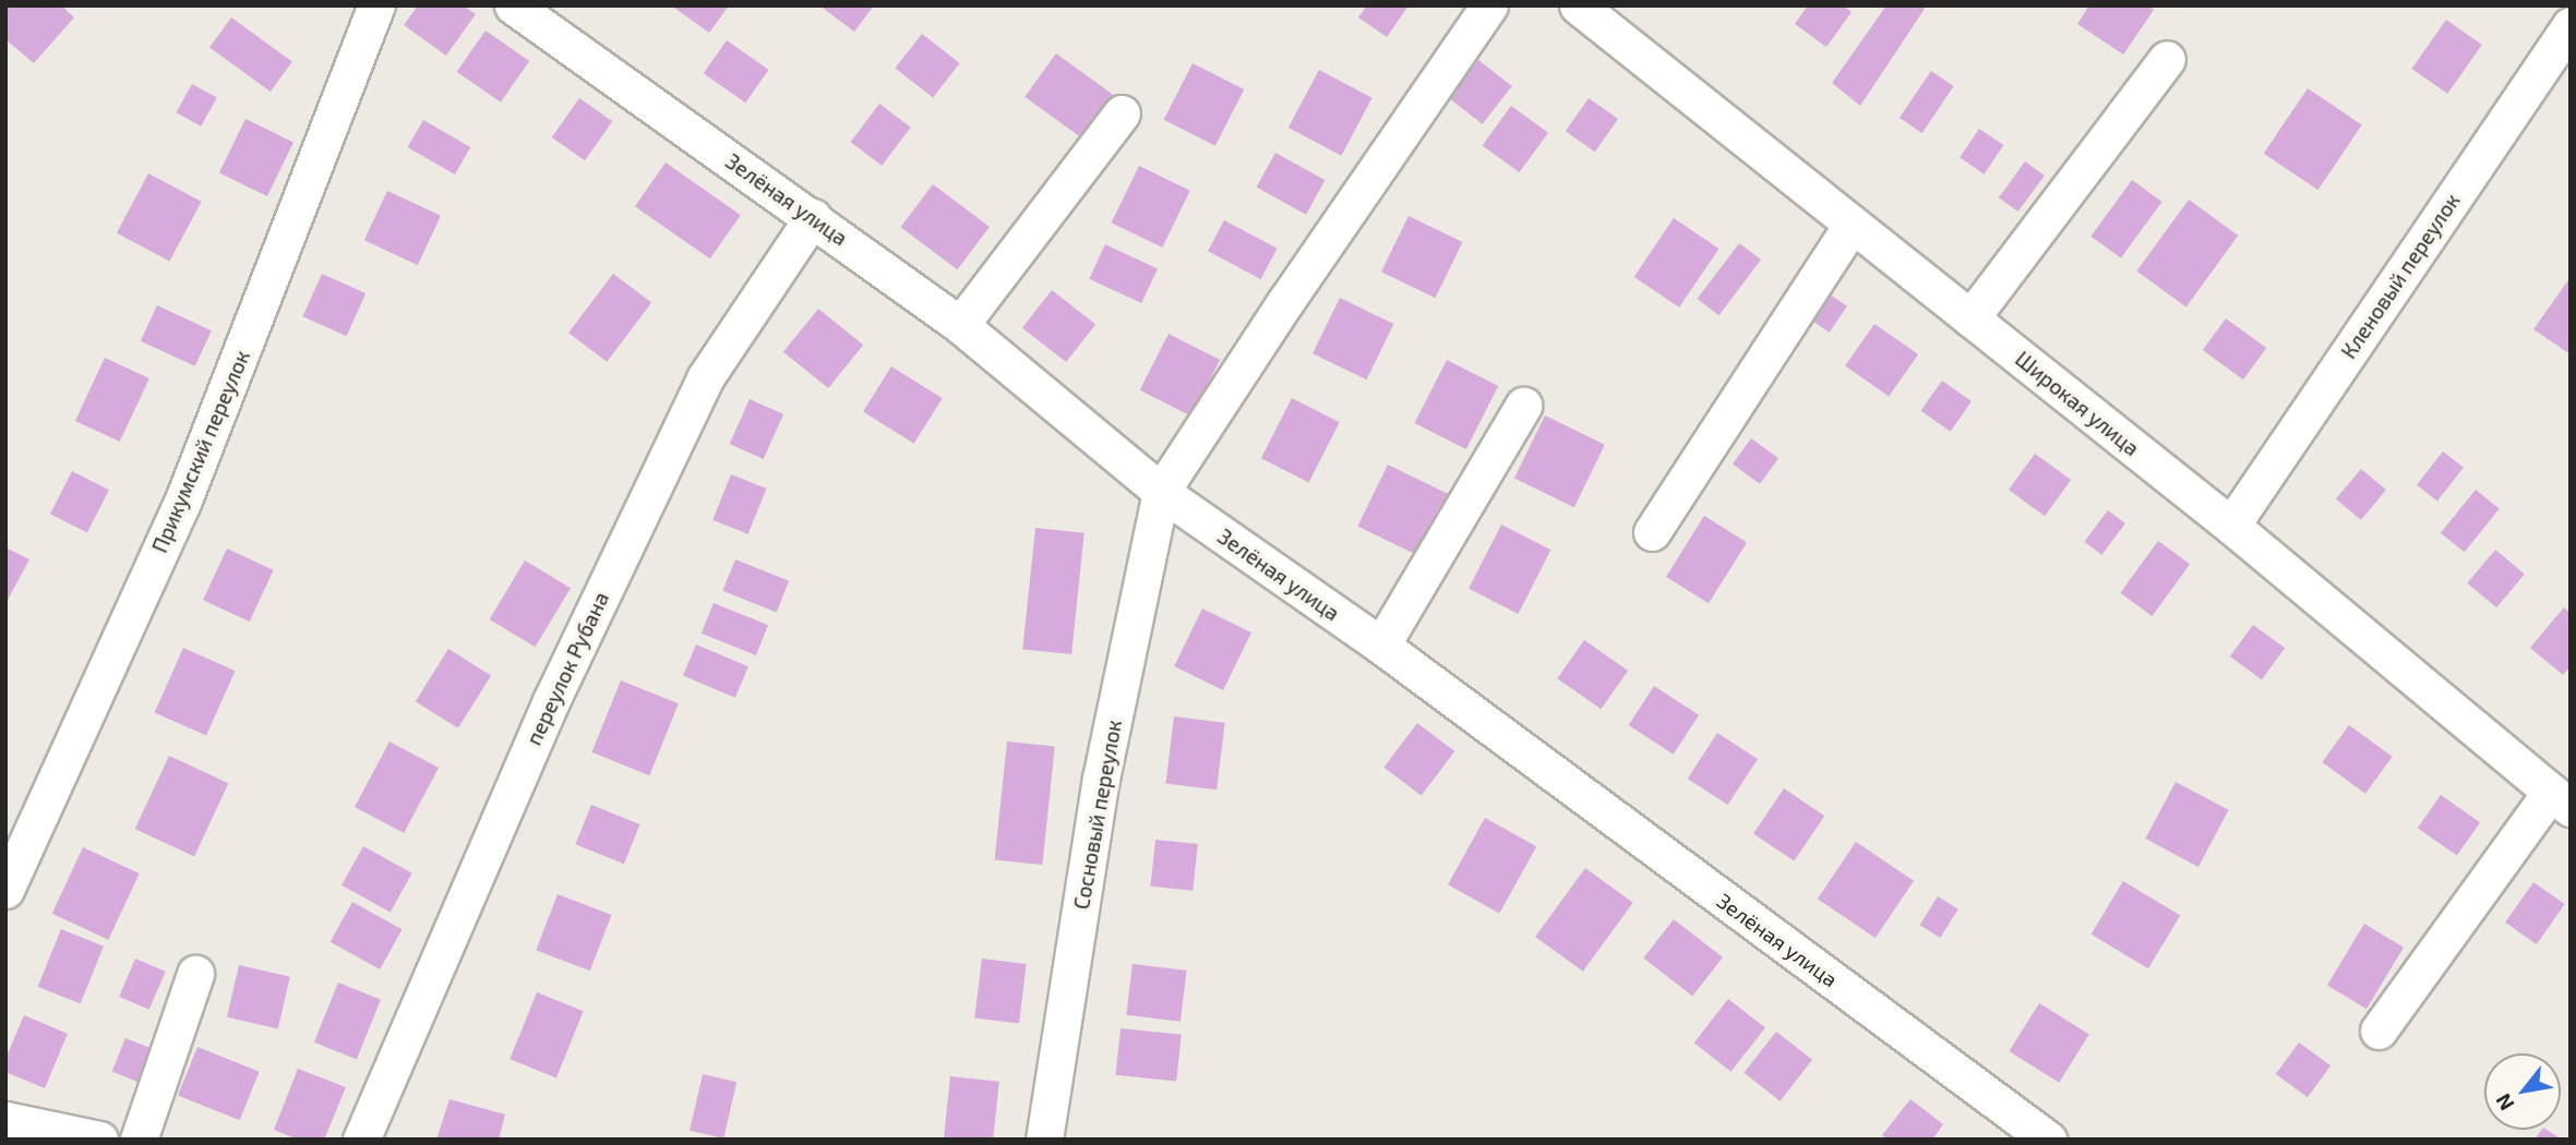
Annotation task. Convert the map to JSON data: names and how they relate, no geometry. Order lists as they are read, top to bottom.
{
  "streets": {
    "street": [
      "Зелёная улица",
      "Кленовый переулок",
      "Широкая улица",
      "Прикумский переулок",
      "переулок Рубана",
      "Сосновый переулок"
    ]
  },
  "crossings": [
    ["Зелёная улица", "переулок Рубана"],
    ["Зелёная улица", "Сосновый переулок"],
    ["Кленовый переулок", "Широкая улица"]
  ],
  "north": "bottom left"
}
